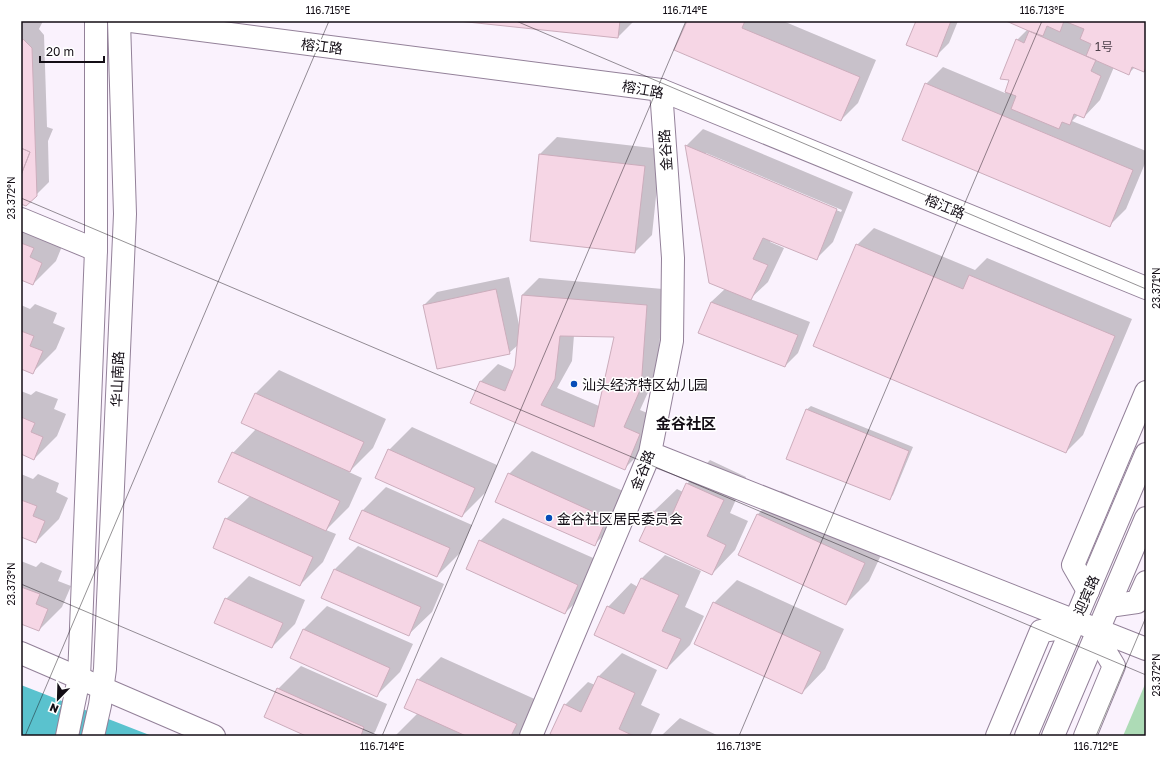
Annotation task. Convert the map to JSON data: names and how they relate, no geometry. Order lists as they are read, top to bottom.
{
  "streets": {
    "street": [
      "榕江路",
      "金谷路",
      "华山南路",
      "迎宾路"
    ]
  },
  "crossings": [
    ["榕江路", "金谷路"]
  ],
  "districts": ["金谷社区"],
  "places": ["汕头经济特区幼儿园", "金谷社区居民委员会"],
  "house_numbers": ["1号"],
  "scale_bar": "20 m",
  "north": "bottom left",
  "coordinates": [
    "116.715°E",
    "116.714°E",
    "116.713°E",
    "23.372°N",
    "23.371°N",
    "23.373°N",
    "116.712°E"
  ]
}
